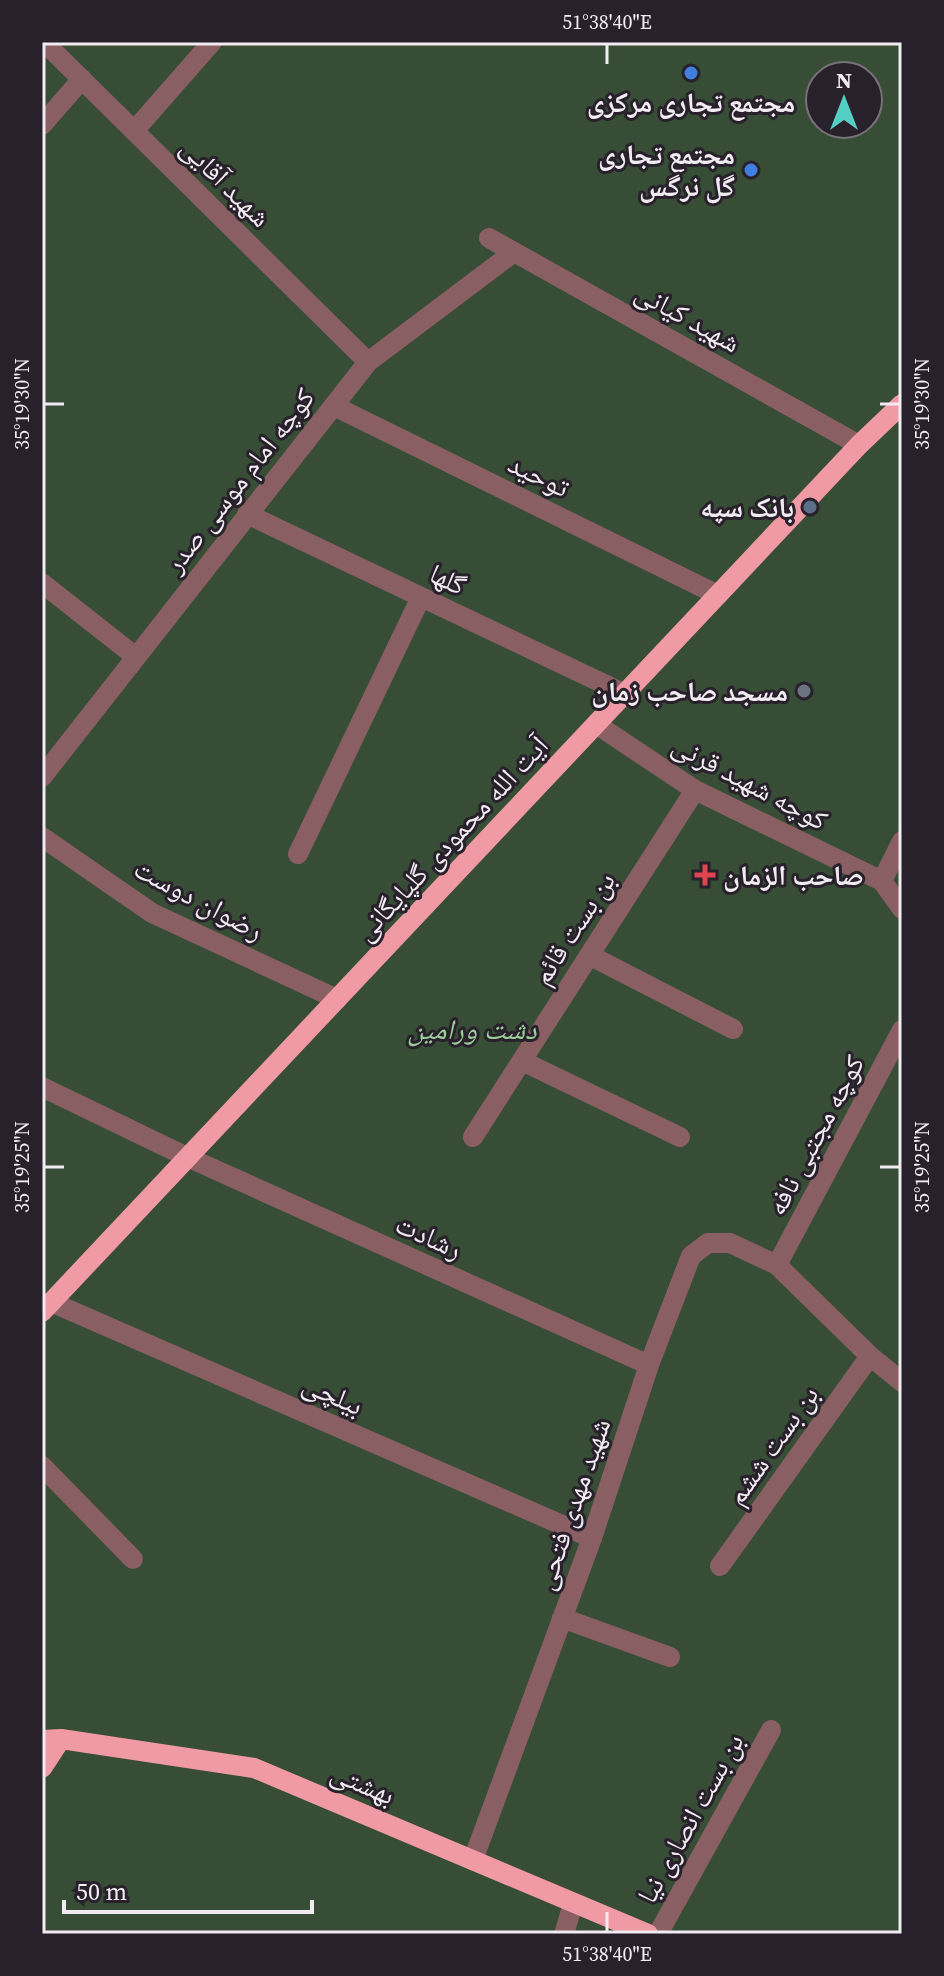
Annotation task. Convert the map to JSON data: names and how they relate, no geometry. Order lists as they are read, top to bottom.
{
  "streets": {
    "main road": ["آیت الله محمودی گلپایگانی", "بهشتی"],
    "street": [
      "شهید آقایی",
      "شهید کیانی",
      "توحید",
      "کوچه امام موسی صدر",
      "گلها",
      "کوچه شهید قرنی",
      "رضوان دوست",
      "بن بست قائم",
      "کوچه مجتبی نافه",
      "رشادت",
      "بیلچی",
      "بن بست ششم",
      "شهید مهدی فتحی",
      "بن بست انصاری نیا"
    ]
  },
  "crossings": [
    ["شهید آقایی", "کوچه امام موسی صدر"],
    ["شهید کیانی", "کوچه امام موسی صدر"],
    ["شهید کیانی", "آیت الله محمودی گلپایگانی"],
    ["توحید", "کوچه امام موسی صدر"],
    ["توحید", "آیت الله محمودی گلپایگانی"],
    ["کوچه امام موسی صدر", "گلها"],
    ["گلها", "آیت الله محمودی گلپایگانی"],
    ["کوچه شهید قرنی", "آیت الله محمودی گلپایگانی"],
    ["کوچه شهید قرنی", "بن بست قائم"],
    ["آیت الله محمودی گلپایگانی", "رضوان دوست"],
    ["آیت الله محمودی گلپایگانی", "رشادت"],
    ["آیت الله محمودی گلپایگانی", "بیلچی"],
    ["کوچه مجتبی نافه", "شهید مهدی فتحی"],
    ["رشادت", "شهید مهدی فتحی"],
    ["بیلچی", "شهید مهدی فتحی"],
    ["بن بست ششم", "شهید مهدی فتحی"],
    ["شهید مهدی فتحی", "بهشتی"]
  ],
  "parks": ["دشت ورامین"],
  "places": {
    "other": [
      "مجتمع تجاری مرکزی",
      "مجتمع تجاری گل نرگس",
      "بانک سپه",
      "مسجد صاحب زمان"
    ],
    "health": ["صاحب الزمان"]
  },
  "scale_bar": "50 m",
  "north": "top",
  "coordinates": ["51°38'40\"E", "35°19'30\"N", "35°19'25\"N"]
}
